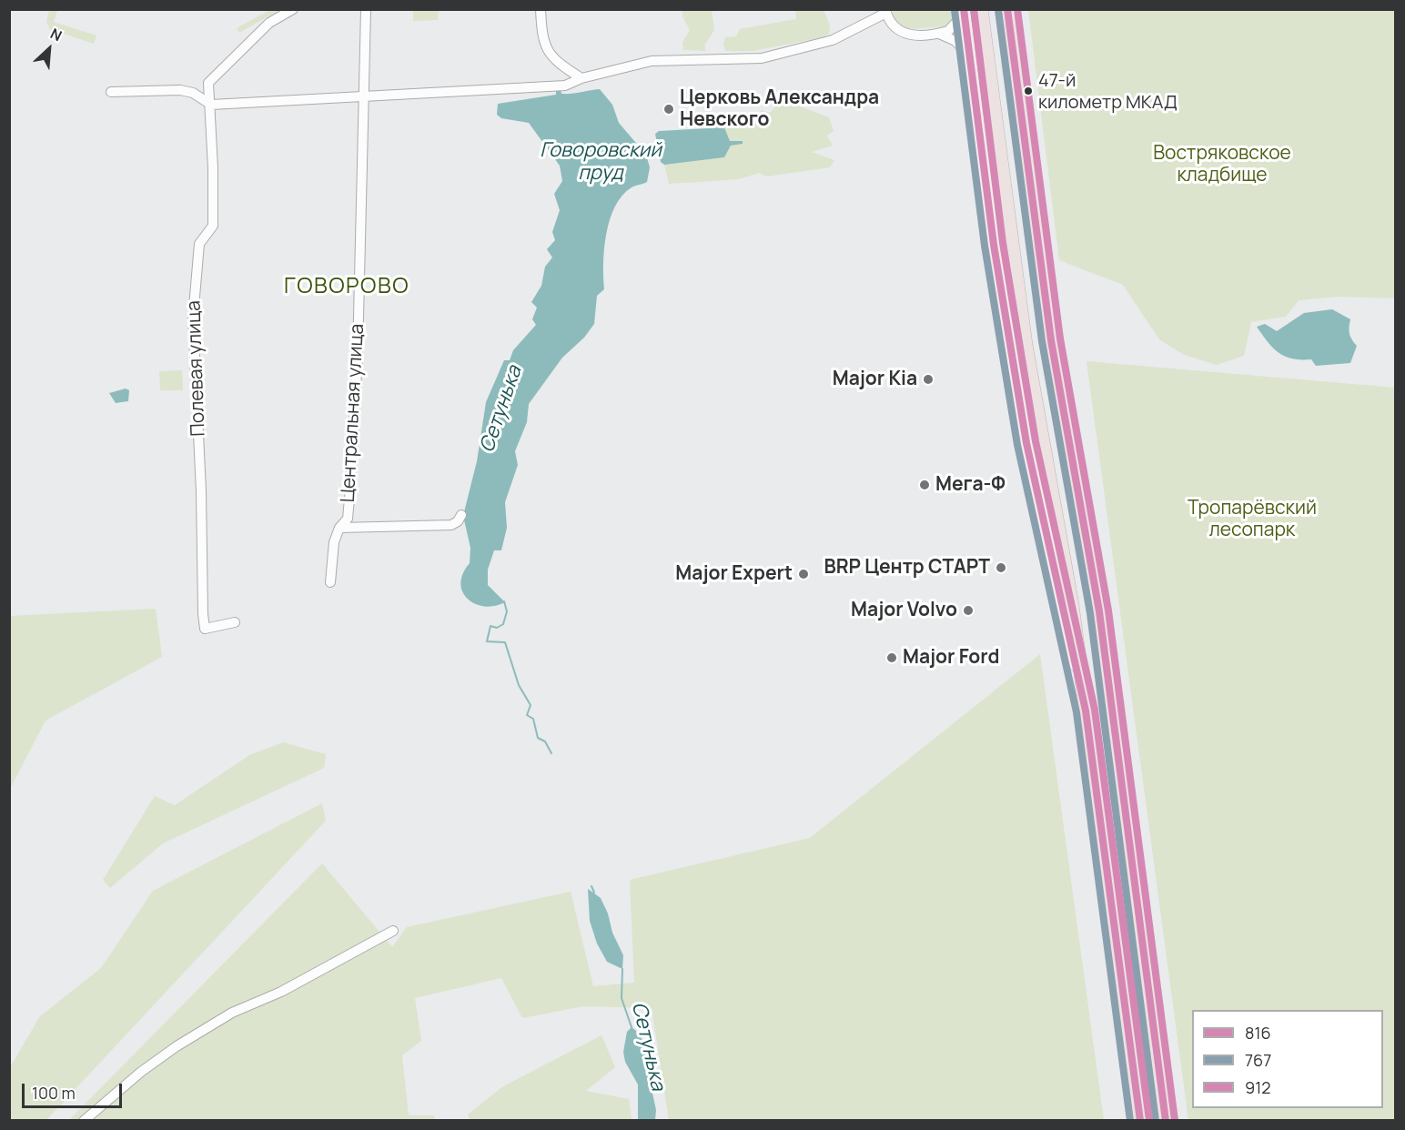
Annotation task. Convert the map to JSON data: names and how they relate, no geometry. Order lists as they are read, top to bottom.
{
  "streets": {
    "street": ["Полевая улица", "Центральная улица"]
  },
  "districts": ["ГОВОРОВО"],
  "water": ["Говоровский пруд", "Сетунька"],
  "parks": ["Востряковское кладбище", "Тропарёвский лесопарк"],
  "places": [
    "47-й километр МКАД",
    "Церковь Александра Невского",
    "Major Kia",
    "Мега-Ф",
    "BRP Центр СТАРТ",
    "Major Expert",
    "Major Volvo",
    "Major Ford"
  ],
  "lines": ["transit line 816", "transit line 912", "transit line 767"],
  "legend": ["816", "767", "912"],
  "scale_bar": "100 m",
  "north": "top right"
}
